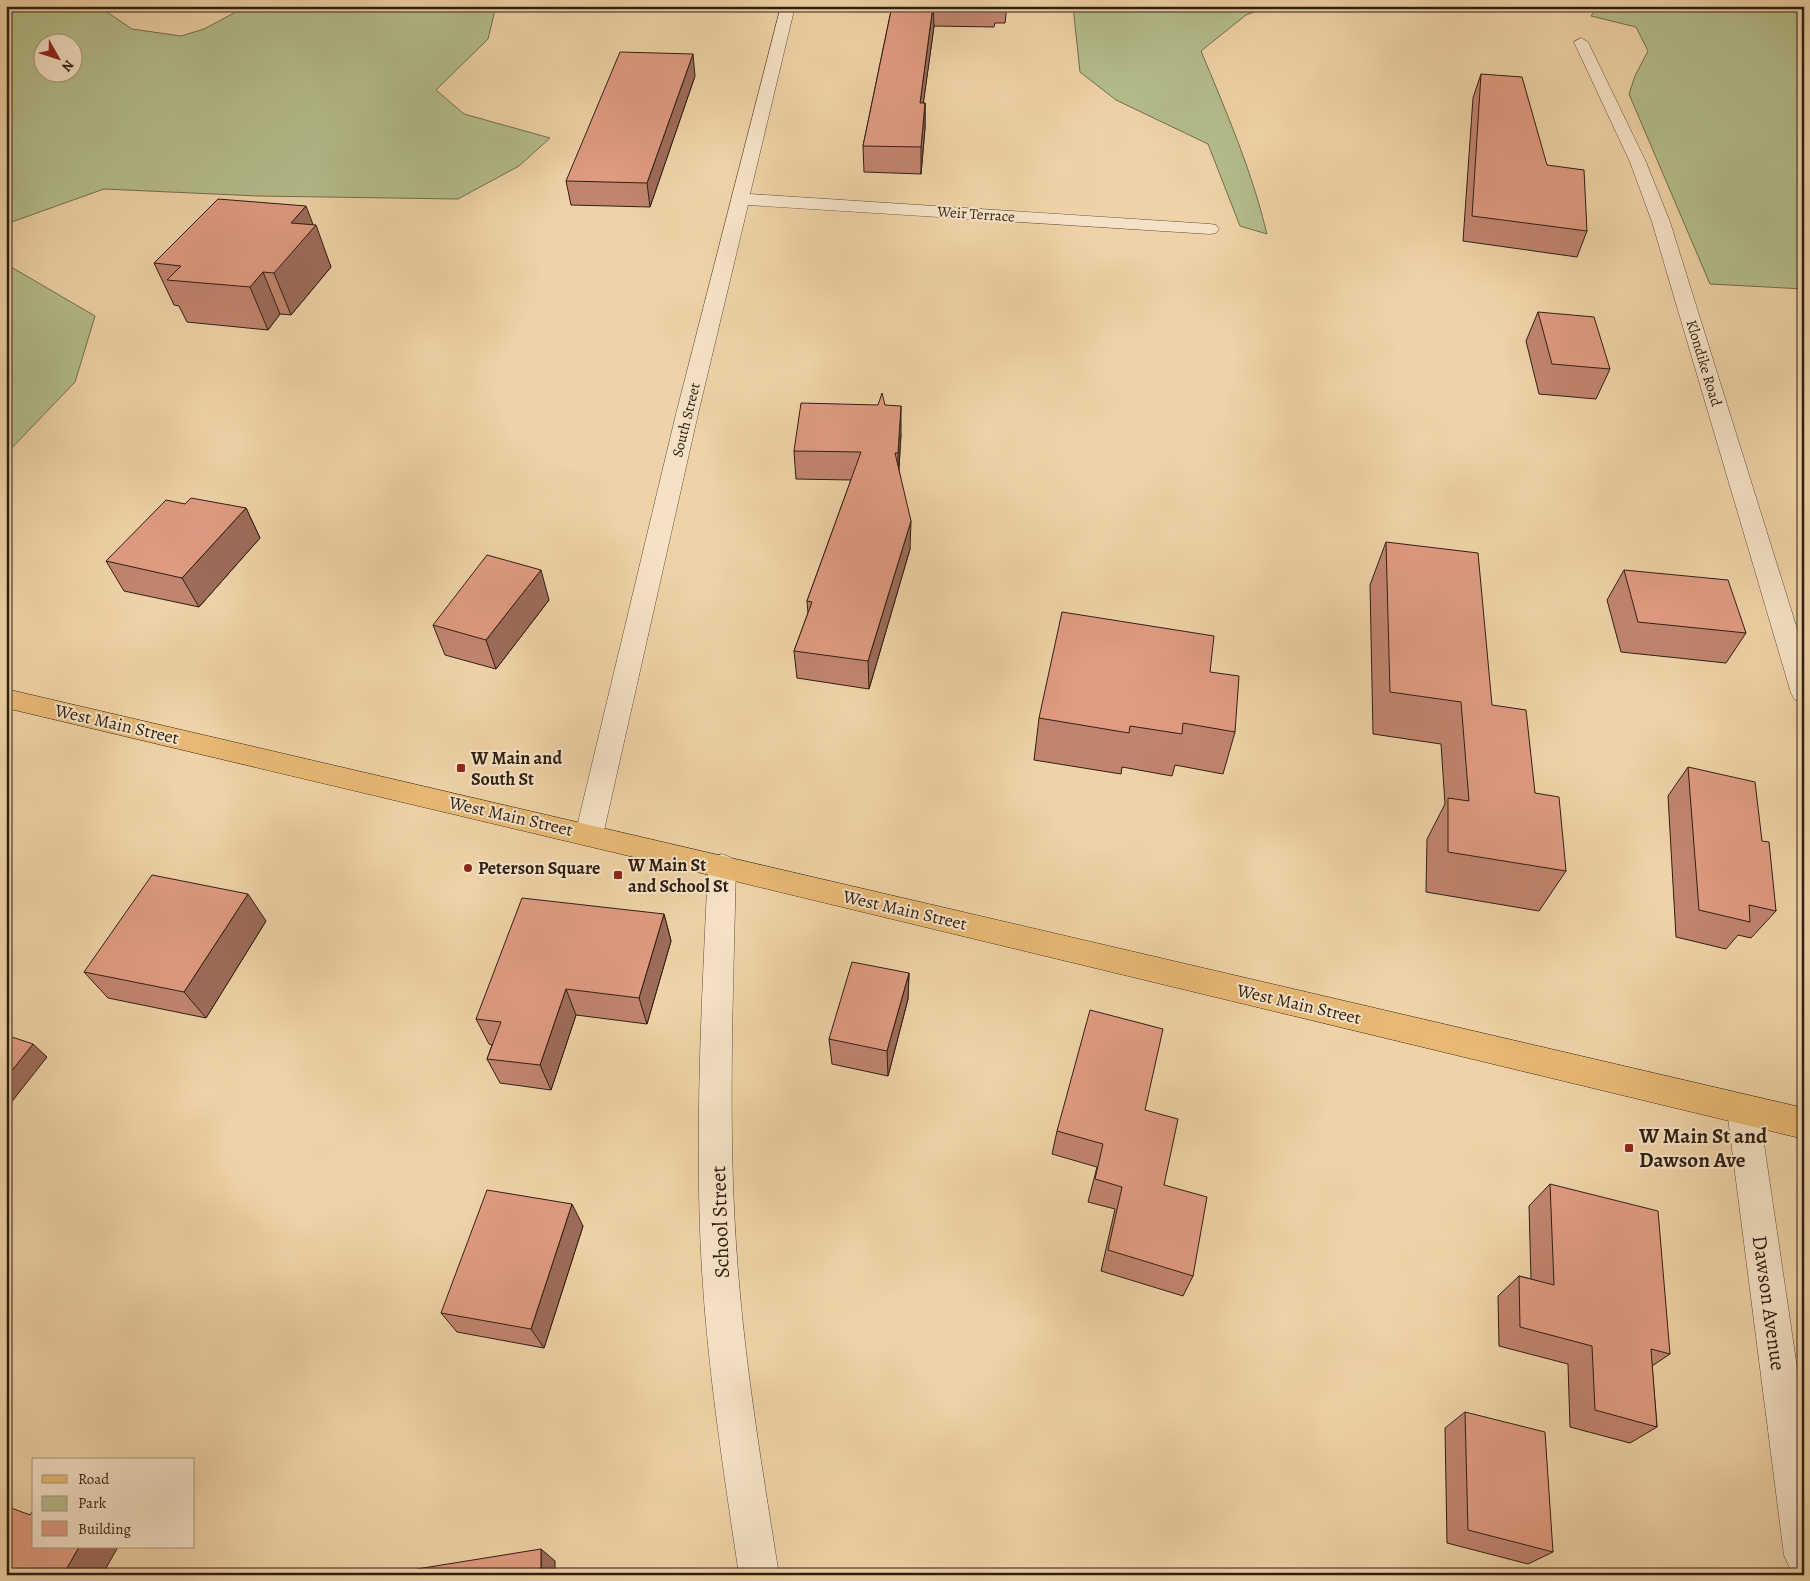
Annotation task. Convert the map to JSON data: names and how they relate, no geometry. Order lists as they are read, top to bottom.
{
  "streets": {
    "main road": ["West Main Street"],
    "street": [
      "Weir Terrace",
      "Klondike Road",
      "South Street",
      "School Street",
      "Dawson Avenue"
    ]
  },
  "crossings": [
    ["Weir Terrace", "South Street"],
    ["South Street", "West Main Street"],
    ["West Main Street", "School Street"],
    ["West Main Street", "Dawson Avenue"]
  ],
  "places": {
    "transit": ["W Main and South St", "W Main St and School St", "W Main St and Dawson Ave"],
    "other": ["Peterson Square"]
  },
  "legend": ["Road", "Park", "Building"],
  "north": "bottom right"
}
